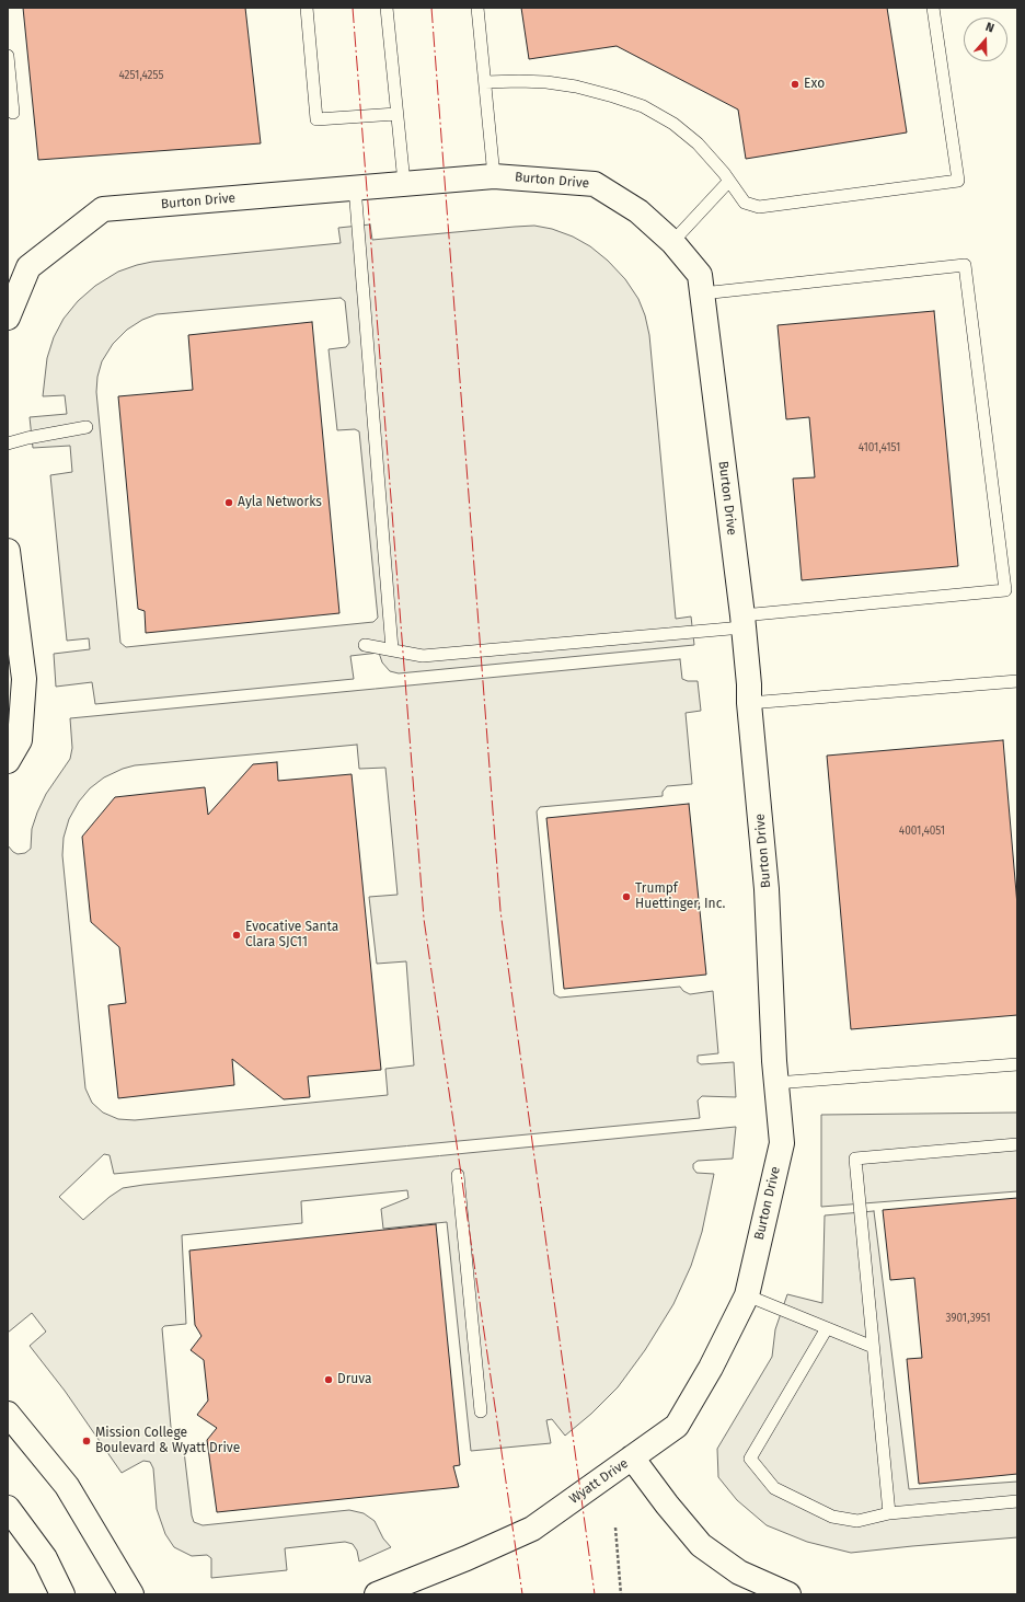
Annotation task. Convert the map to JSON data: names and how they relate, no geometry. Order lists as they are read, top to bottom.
{
  "streets": {
    "street": ["Burton Drive", "Wyatt Drive"]
  },
  "crossings": [
    ["Burton Drive", "Wyatt Drive"]
  ],
  "places": [
    "Exo",
    "Ayla Networks",
    "Trumpf Huettinger, Inc.",
    "Evocative Santa Clara SJC11",
    "Druva",
    "Mission College Boulevard & Wyatt Drive"
  ],
  "house_numbers": [
    "4251,4255",
    "4101,4151",
    "4001,4051",
    "3901,3951"
  ],
  "north": "top"
}
